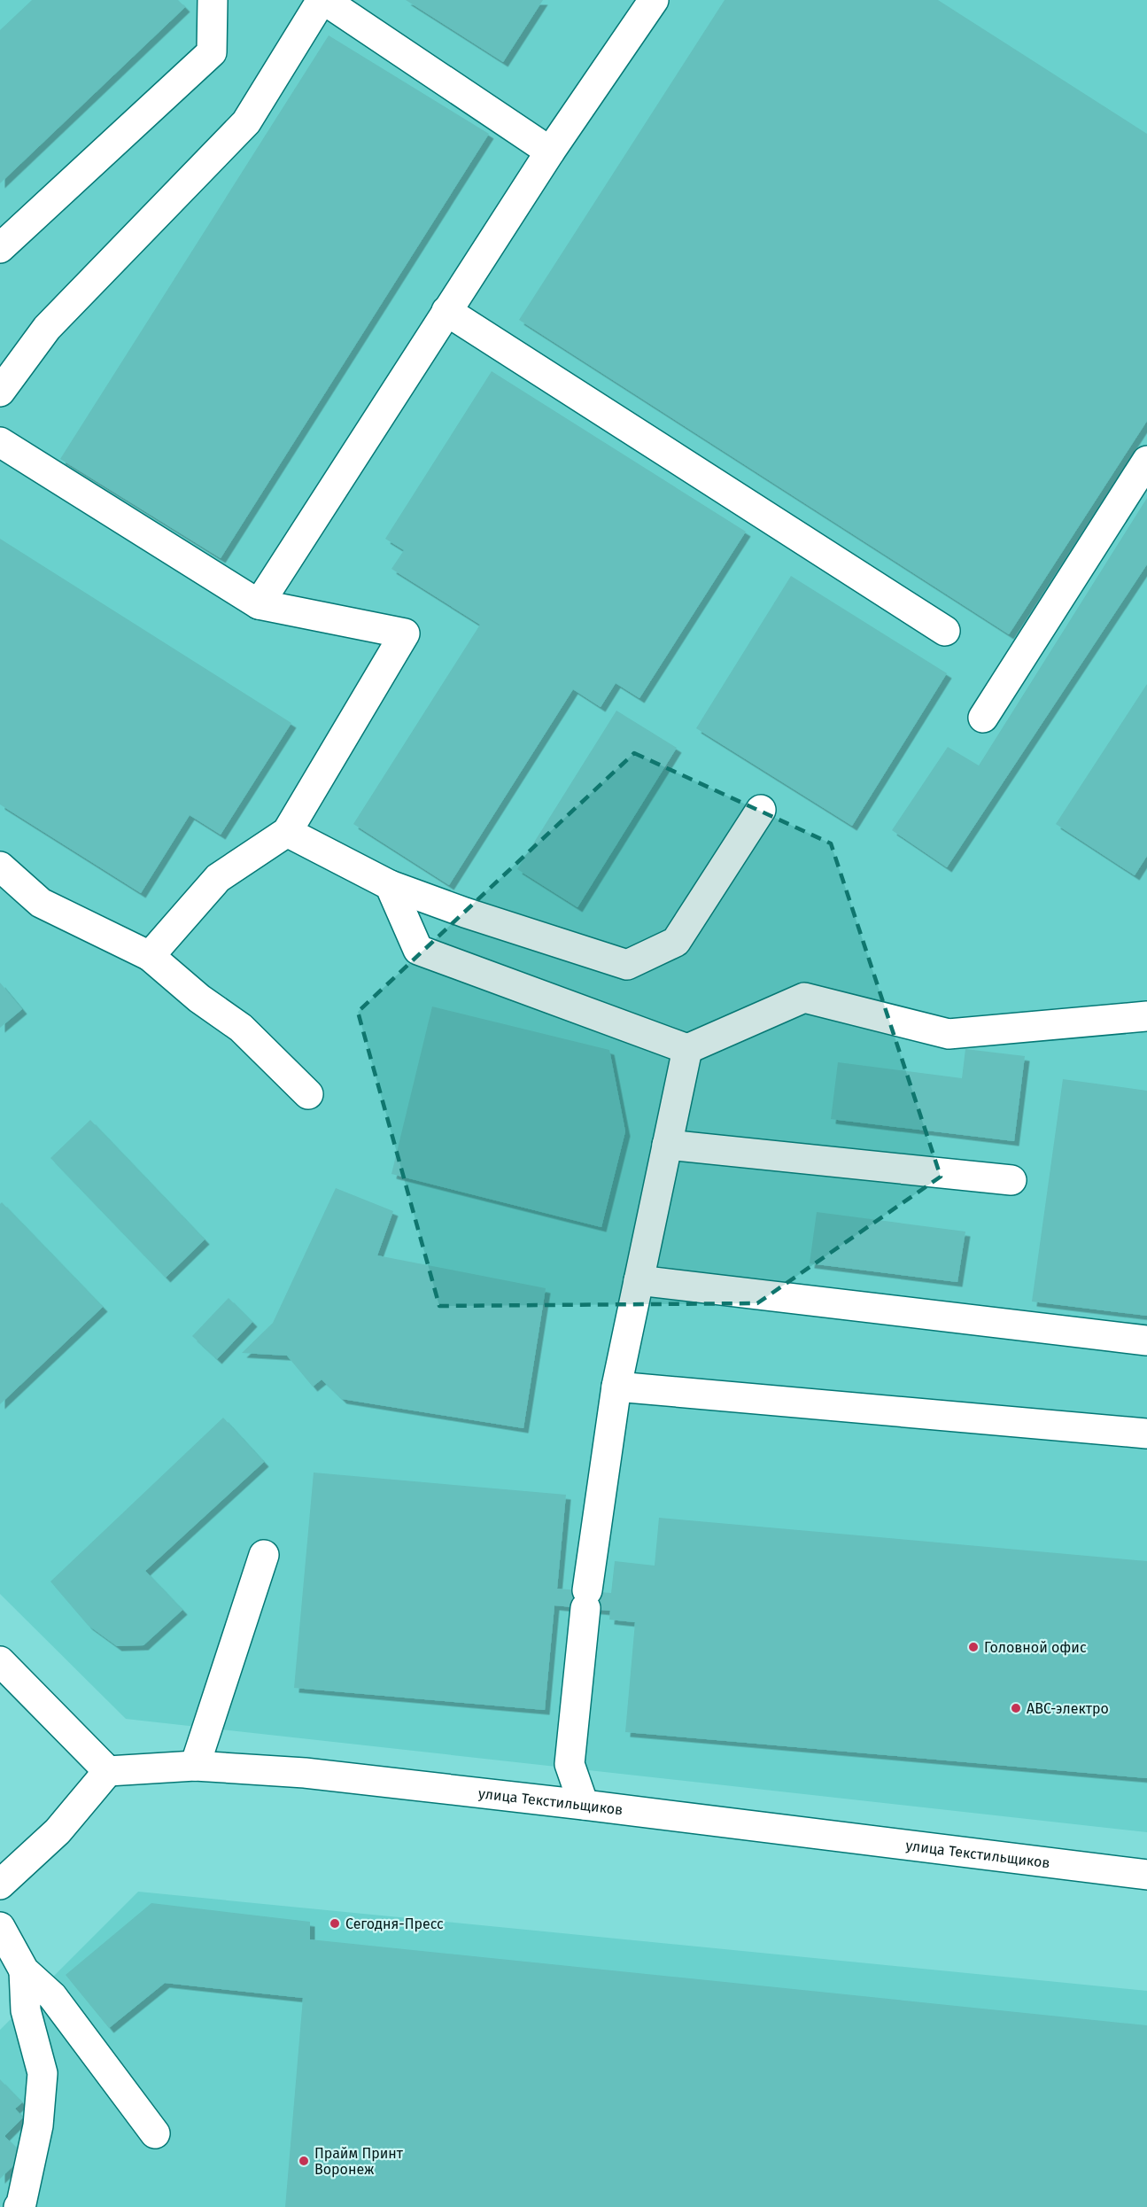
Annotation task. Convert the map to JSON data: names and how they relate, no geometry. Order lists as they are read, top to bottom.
{
  "streets": {
    "street": ["улица Текстильщиков"]
  },
  "places": [
    "Головной офис",
    "АВС-электро",
    "Сегодня-Пресс",
    "Прайм Принт Воронеж"
  ]
}
